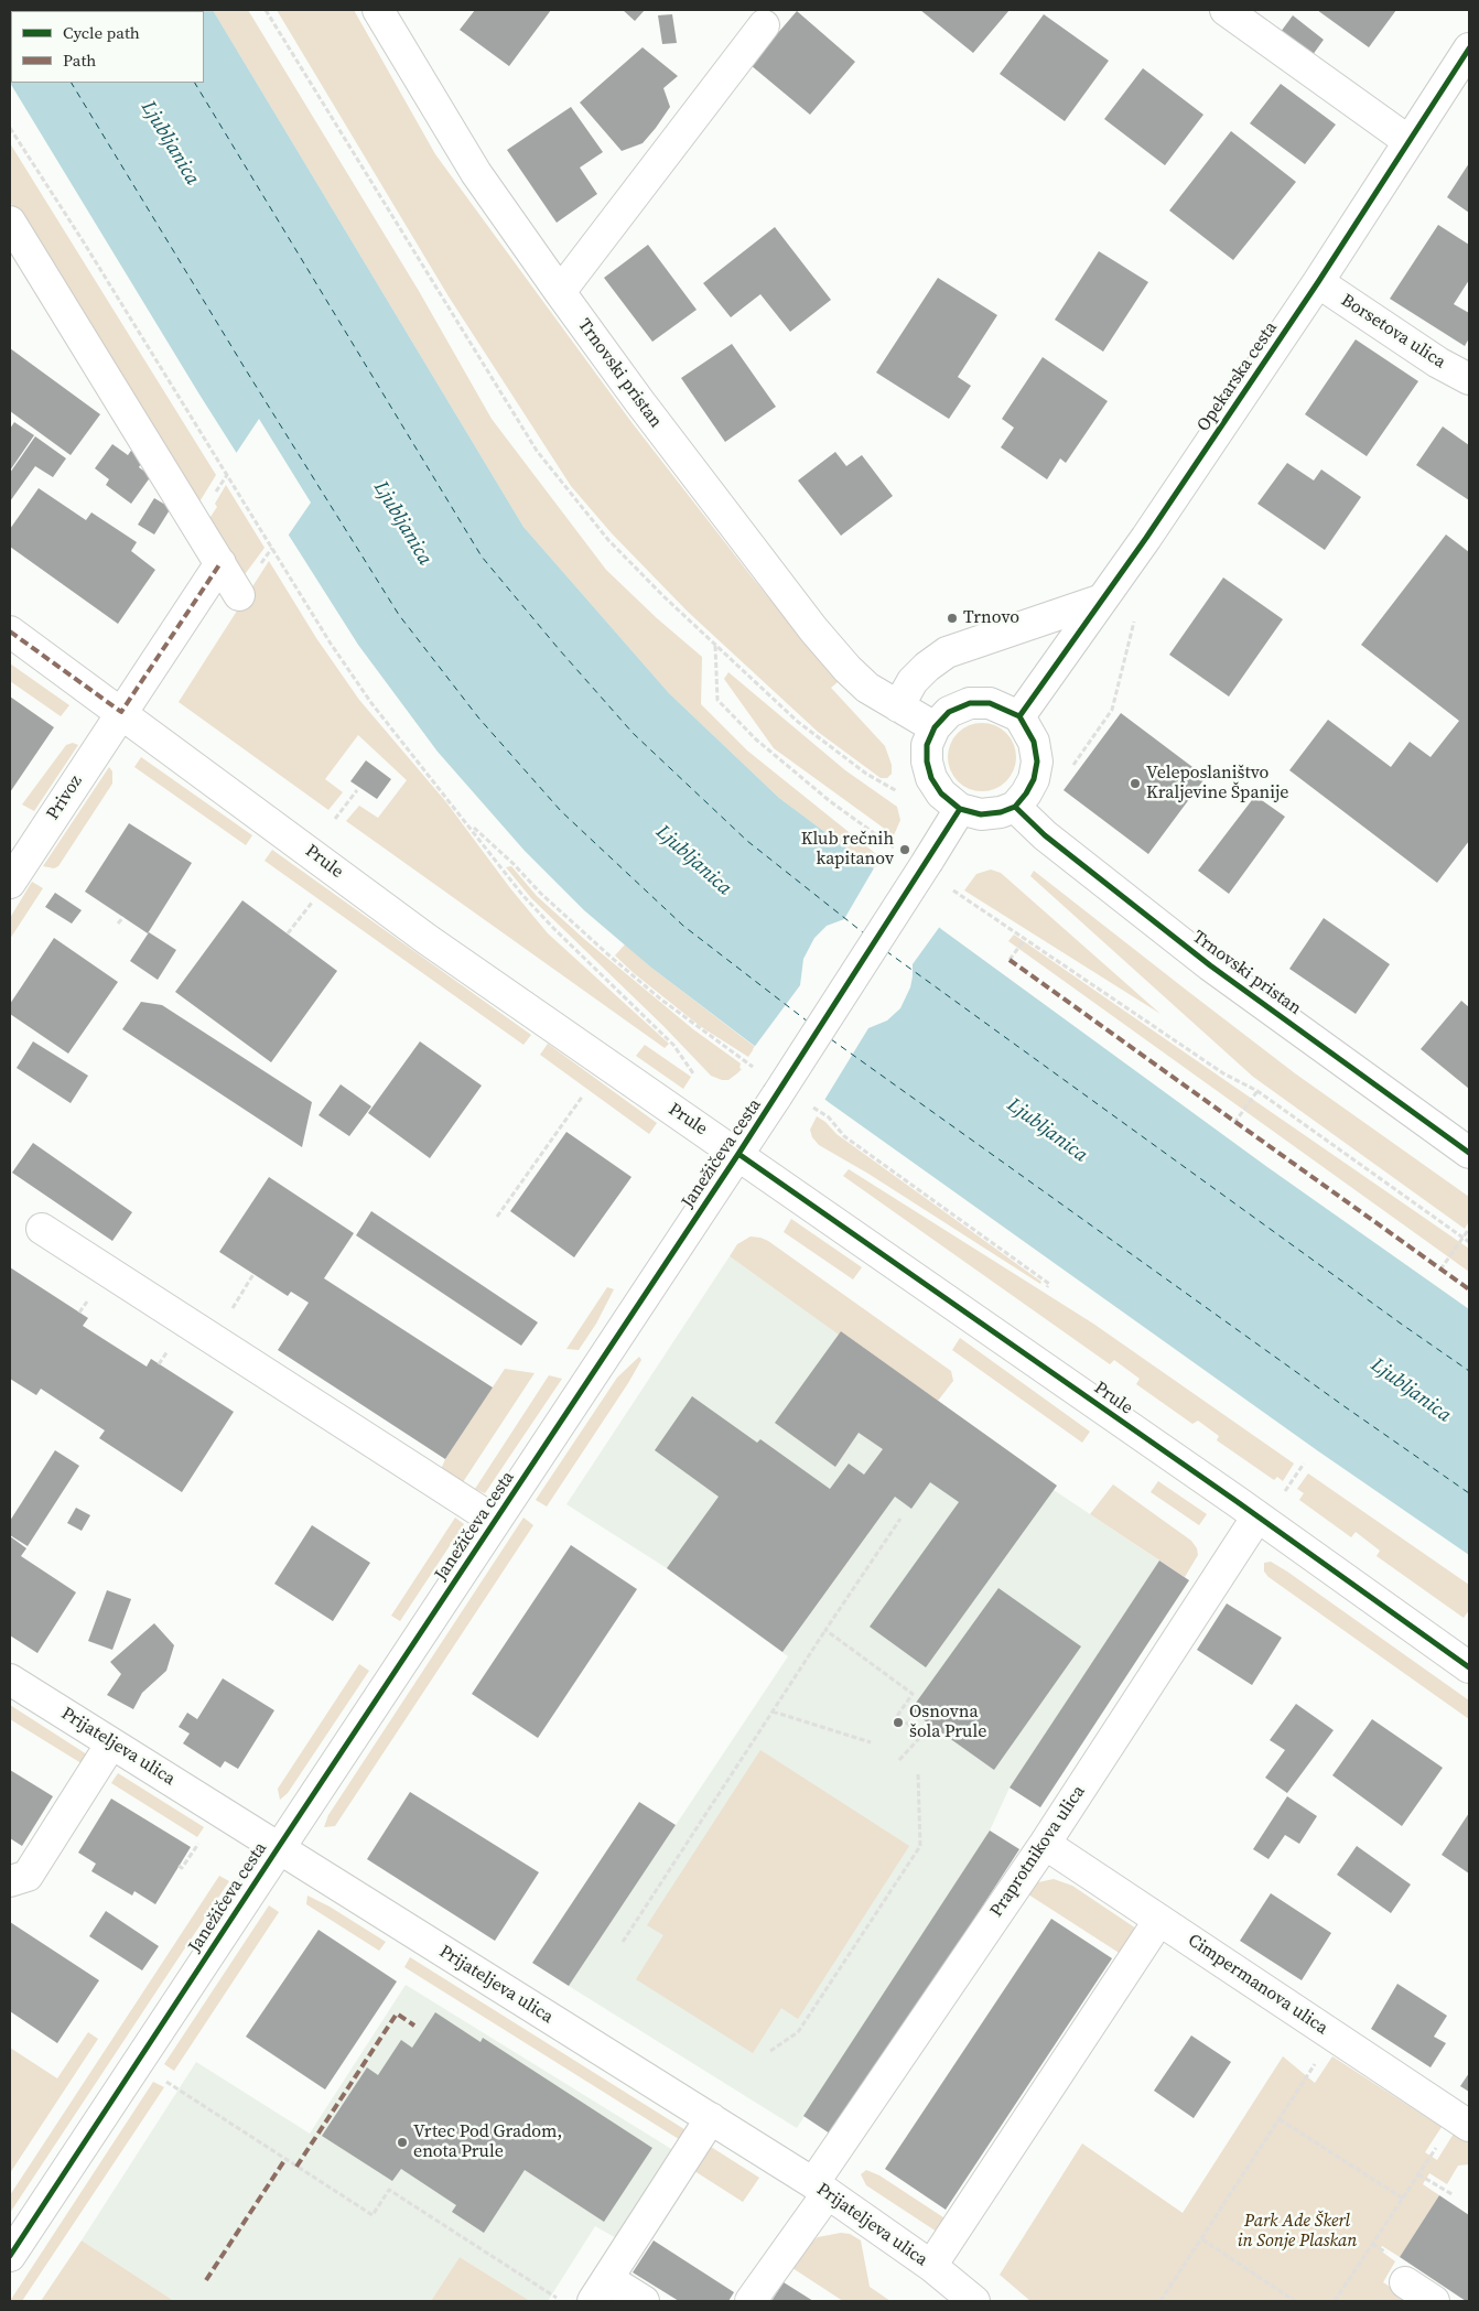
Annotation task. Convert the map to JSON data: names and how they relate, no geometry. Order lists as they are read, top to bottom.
{
  "streets": {
    "street": [
      "Borsetova ulica",
      "Trnovski pristan",
      "Opekarska cesta",
      "Privoz",
      "Prule",
      "Janežičeva cesta",
      "Prijateljeva ulica",
      "Praprotnikova ulica",
      "Cimpermanova ulica"
    ]
  },
  "crossings": [
    ["Borsetova ulica", "Opekarska cesta"],
    ["Trnovski pristan", "Opekarska cesta"],
    ["Trnovski pristan", "Janežičeva cesta"],
    ["Opekarska cesta", "Janežičeva cesta"],
    ["Privoz", "Prule"],
    ["Prule", "Janežičeva cesta"],
    ["Prule", "Praprotnikova ulica"],
    ["Janežičeva cesta", "Prijateljeva ulica"],
    ["Prijateljeva ulica", "Praprotnikova ulica"],
    ["Praprotnikova ulica", "Cimpermanova ulica"]
  ],
  "water": ["Ljubljanica"],
  "parks": ["Park Ade Škerl in Sonje Plaskan"],
  "places": [
    "Trnovo",
    "Veleposlaništvo Kraljevine Španije",
    "Klub rečnih kapitanov",
    "Osnovna šola Prule",
    "Vrtec Pod Gradom, enota Prule"
  ],
  "legend": ["Cycle path", "Path"]
}
